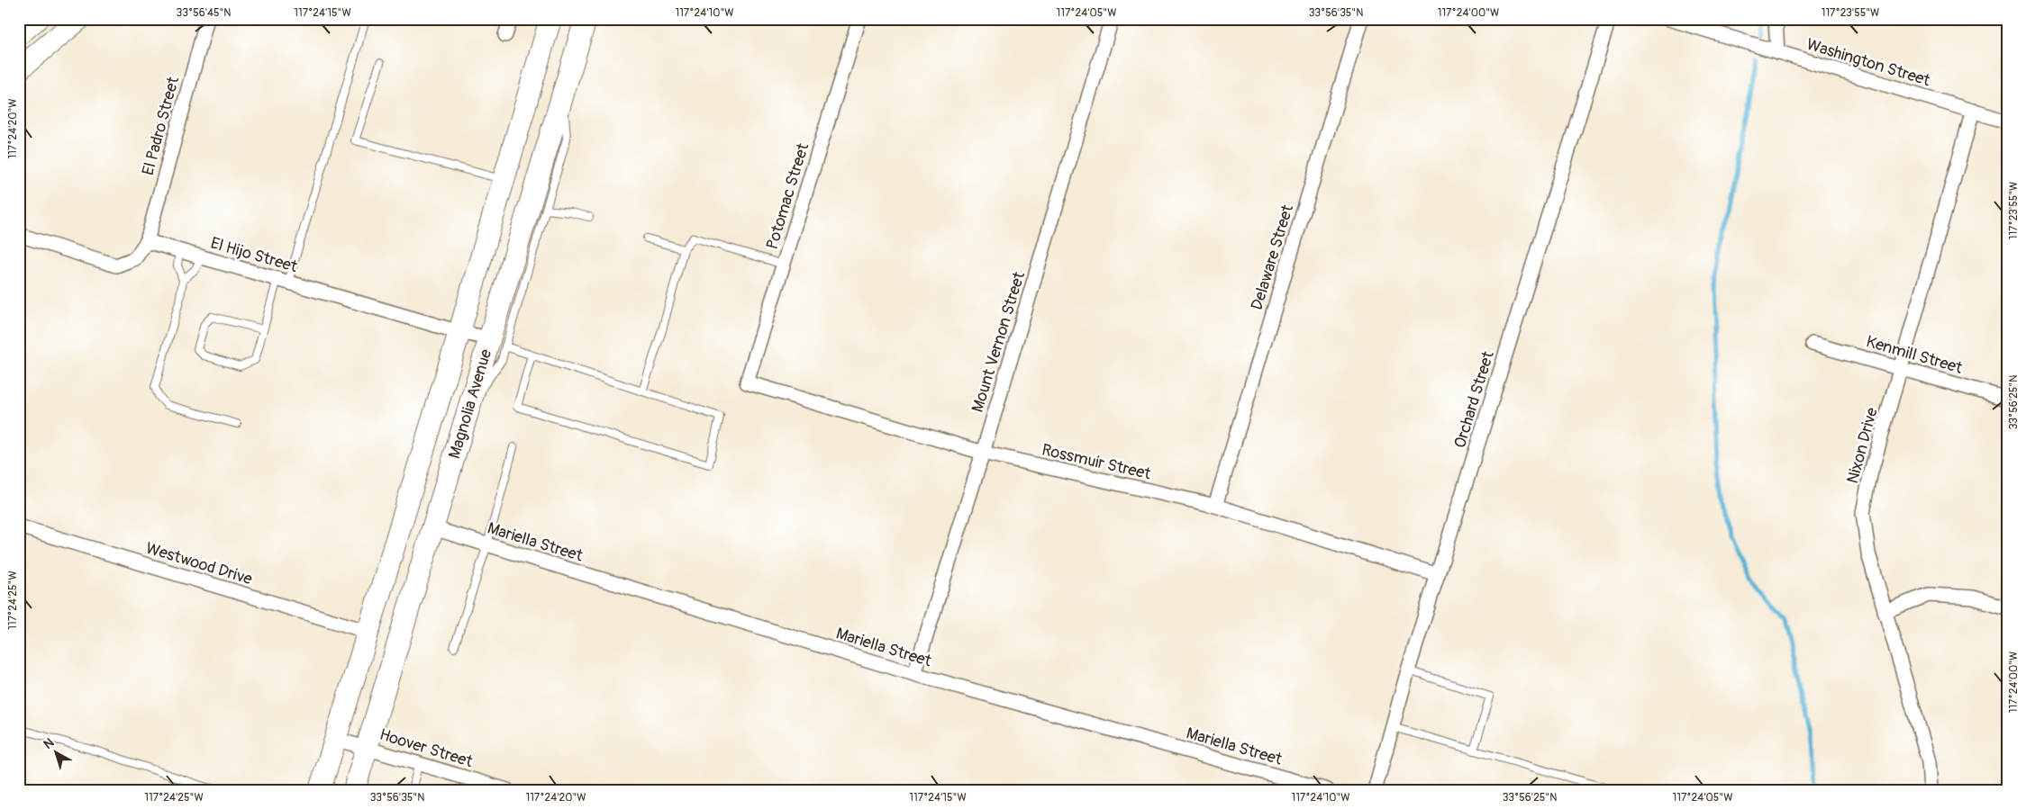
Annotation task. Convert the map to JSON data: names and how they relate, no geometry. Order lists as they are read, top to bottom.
{
  "streets": {
    "main road": ["Magnolia Avenue"],
    "street": [
      "Washington Street",
      "El Padro Street",
      "Potomac Street",
      "El Hijo Street",
      "Delaware Street",
      "Mount Vernon Street",
      "Kenmill Street",
      "Orchard Street",
      "Nixon Drive",
      "Rossmuir Street",
      "Mariella Street",
      "Westwood Drive",
      "Hoover Street"
    ]
  },
  "crossings": [
    ["Washington Street", "Nixon Drive"],
    ["El Padro Street", "El Hijo Street"],
    ["Potomac Street", "Rossmuir Street"],
    ["El Hijo Street", "Magnolia Avenue"],
    ["Delaware Street", "Rossmuir Street"],
    ["Mount Vernon Street", "Rossmuir Street"],
    ["Mount Vernon Street", "Mariella Street"],
    ["Kenmill Street", "Nixon Drive"],
    ["Orchard Street", "Rossmuir Street"],
    ["Magnolia Avenue", "Mariella Street"],
    ["Magnolia Avenue", "Westwood Drive"],
    ["Magnolia Avenue", "Hoover Street"]
  ],
  "north": "top left",
  "coordinates": [
    "33°56'45\"N",
    "117°24'15\"W",
    "117°24'10\"W",
    "117°24'05\"W",
    "33°56'35\"N",
    "117°24'00\"W",
    "117°23'55\"W",
    "117°24'20\"W",
    "33°56'25\"N",
    "117°24'25\"W"
  ]
}
